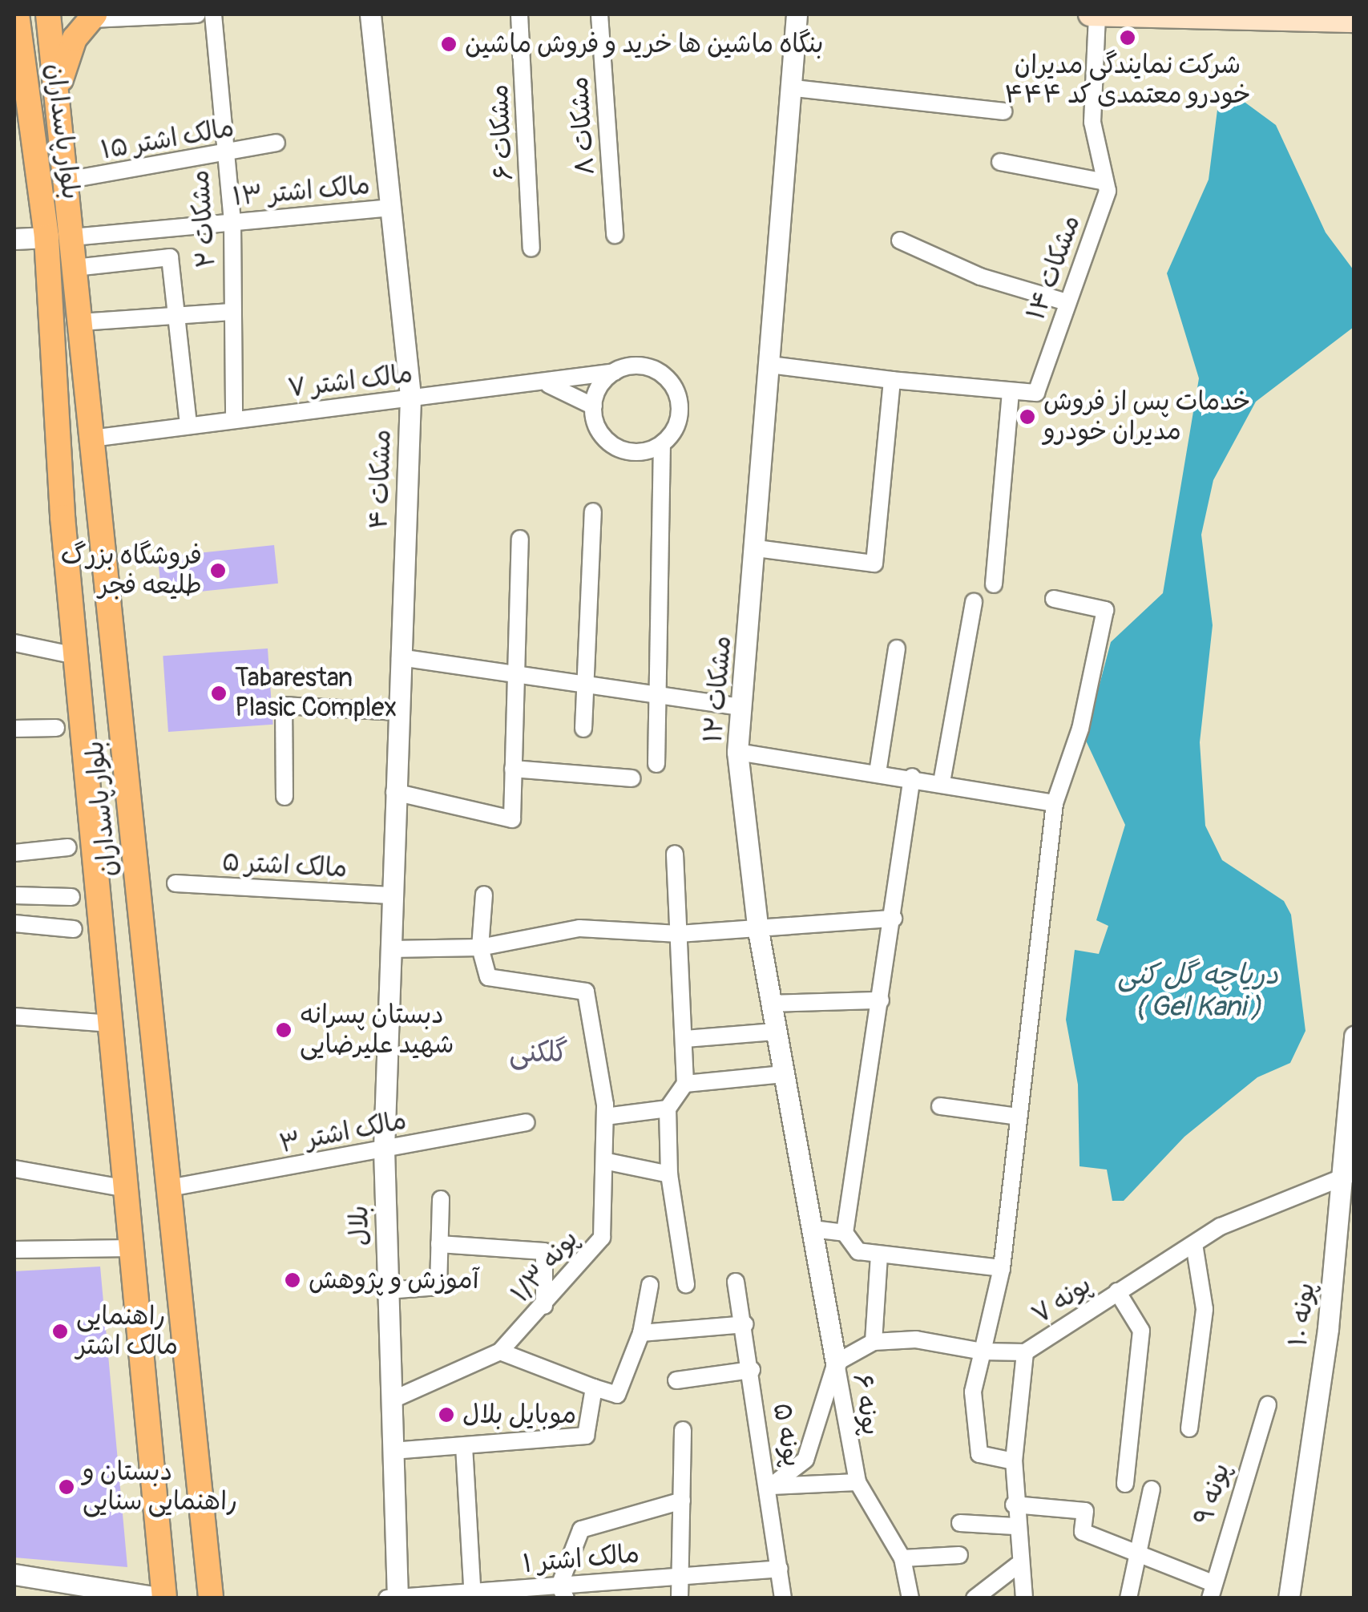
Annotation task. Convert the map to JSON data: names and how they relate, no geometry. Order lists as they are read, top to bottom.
{
  "streets": {
    "main road": ["بلوار پاسداران"],
    "street": [
      "مشکات ۸",
      "مشکات ۶",
      "مالک اشتر ۱۵",
      "مالک اشتر ۱۳",
      "مشکات ۲",
      "مشکات ۱۴",
      "مالک اشتر ۷",
      "مشکات ۴",
      "مشکات ۱۲",
      "مالک اشتر ۵",
      "مالک اشتر ۳",
      "بلال",
      "پونه ۱/۳",
      "پونه ۷",
      "پونه ۱۰",
      "پونه ۶",
      "پونه ۵",
      "پونه ۹",
      "مالک اشتر ۱"
    ]
  },
  "crossings": [
    ["بلوار پاسداران", "مالک اشتر ۱۵"],
    ["بلوار پاسداران", "مالک اشتر ۱۳"],
    ["بلوار پاسداران", "مالک اشتر ۷"],
    ["بلوار پاسداران", "مالک اشتر ۳"],
    ["مالک اشتر ۱۵", "مشکات ۲"],
    ["مالک اشتر ۱۳", "مشکات ۲"],
    ["مالک اشتر ۱۳", "مشکات ۴"],
    ["مشکات ۲", "مالک اشتر ۷"],
    ["مشکات ۱۴", "مشکات ۱۲"],
    ["مالک اشتر ۷", "مشکات ۴"],
    ["مشکات ۴", "مالک اشتر ۵"],
    ["مشکات ۴", "بلال"],
    ["مشکات ۱۲", "پونه ۶"],
    ["مالک اشتر ۳", "بلال"],
    ["بلال", "پونه ۱/۳"],
    ["بلال", "مالک اشتر ۱"],
    ["پونه ۷", "پونه ۱۰"],
    ["پونه ۷", "پونه ۶"],
    ["پونه ۵", "مالک اشتر ۱"]
  ],
  "districts": ["گلکنی"],
  "water": ["دریاچه گل کنی ( Gel Kani )"],
  "places": [
    "شرکت نمایندگی مدیران خودرو معتمدی کد ۴۴۴",
    "بنگاه ماشین ها خرید و فروش ماشین",
    "خدمات پس از فروش مدیران خودرو",
    "فروشگاه بزرگ طلیعه فجر",
    "Tabarestan Plasic Complex",
    "دبستان پسرانه شهید علیرضایی",
    "آموزش و پژوهش",
    "راهنمایی مالک اشتر",
    "موبایل بلال",
    "دبستان و راهنمایی سنایی"
  ]
}
